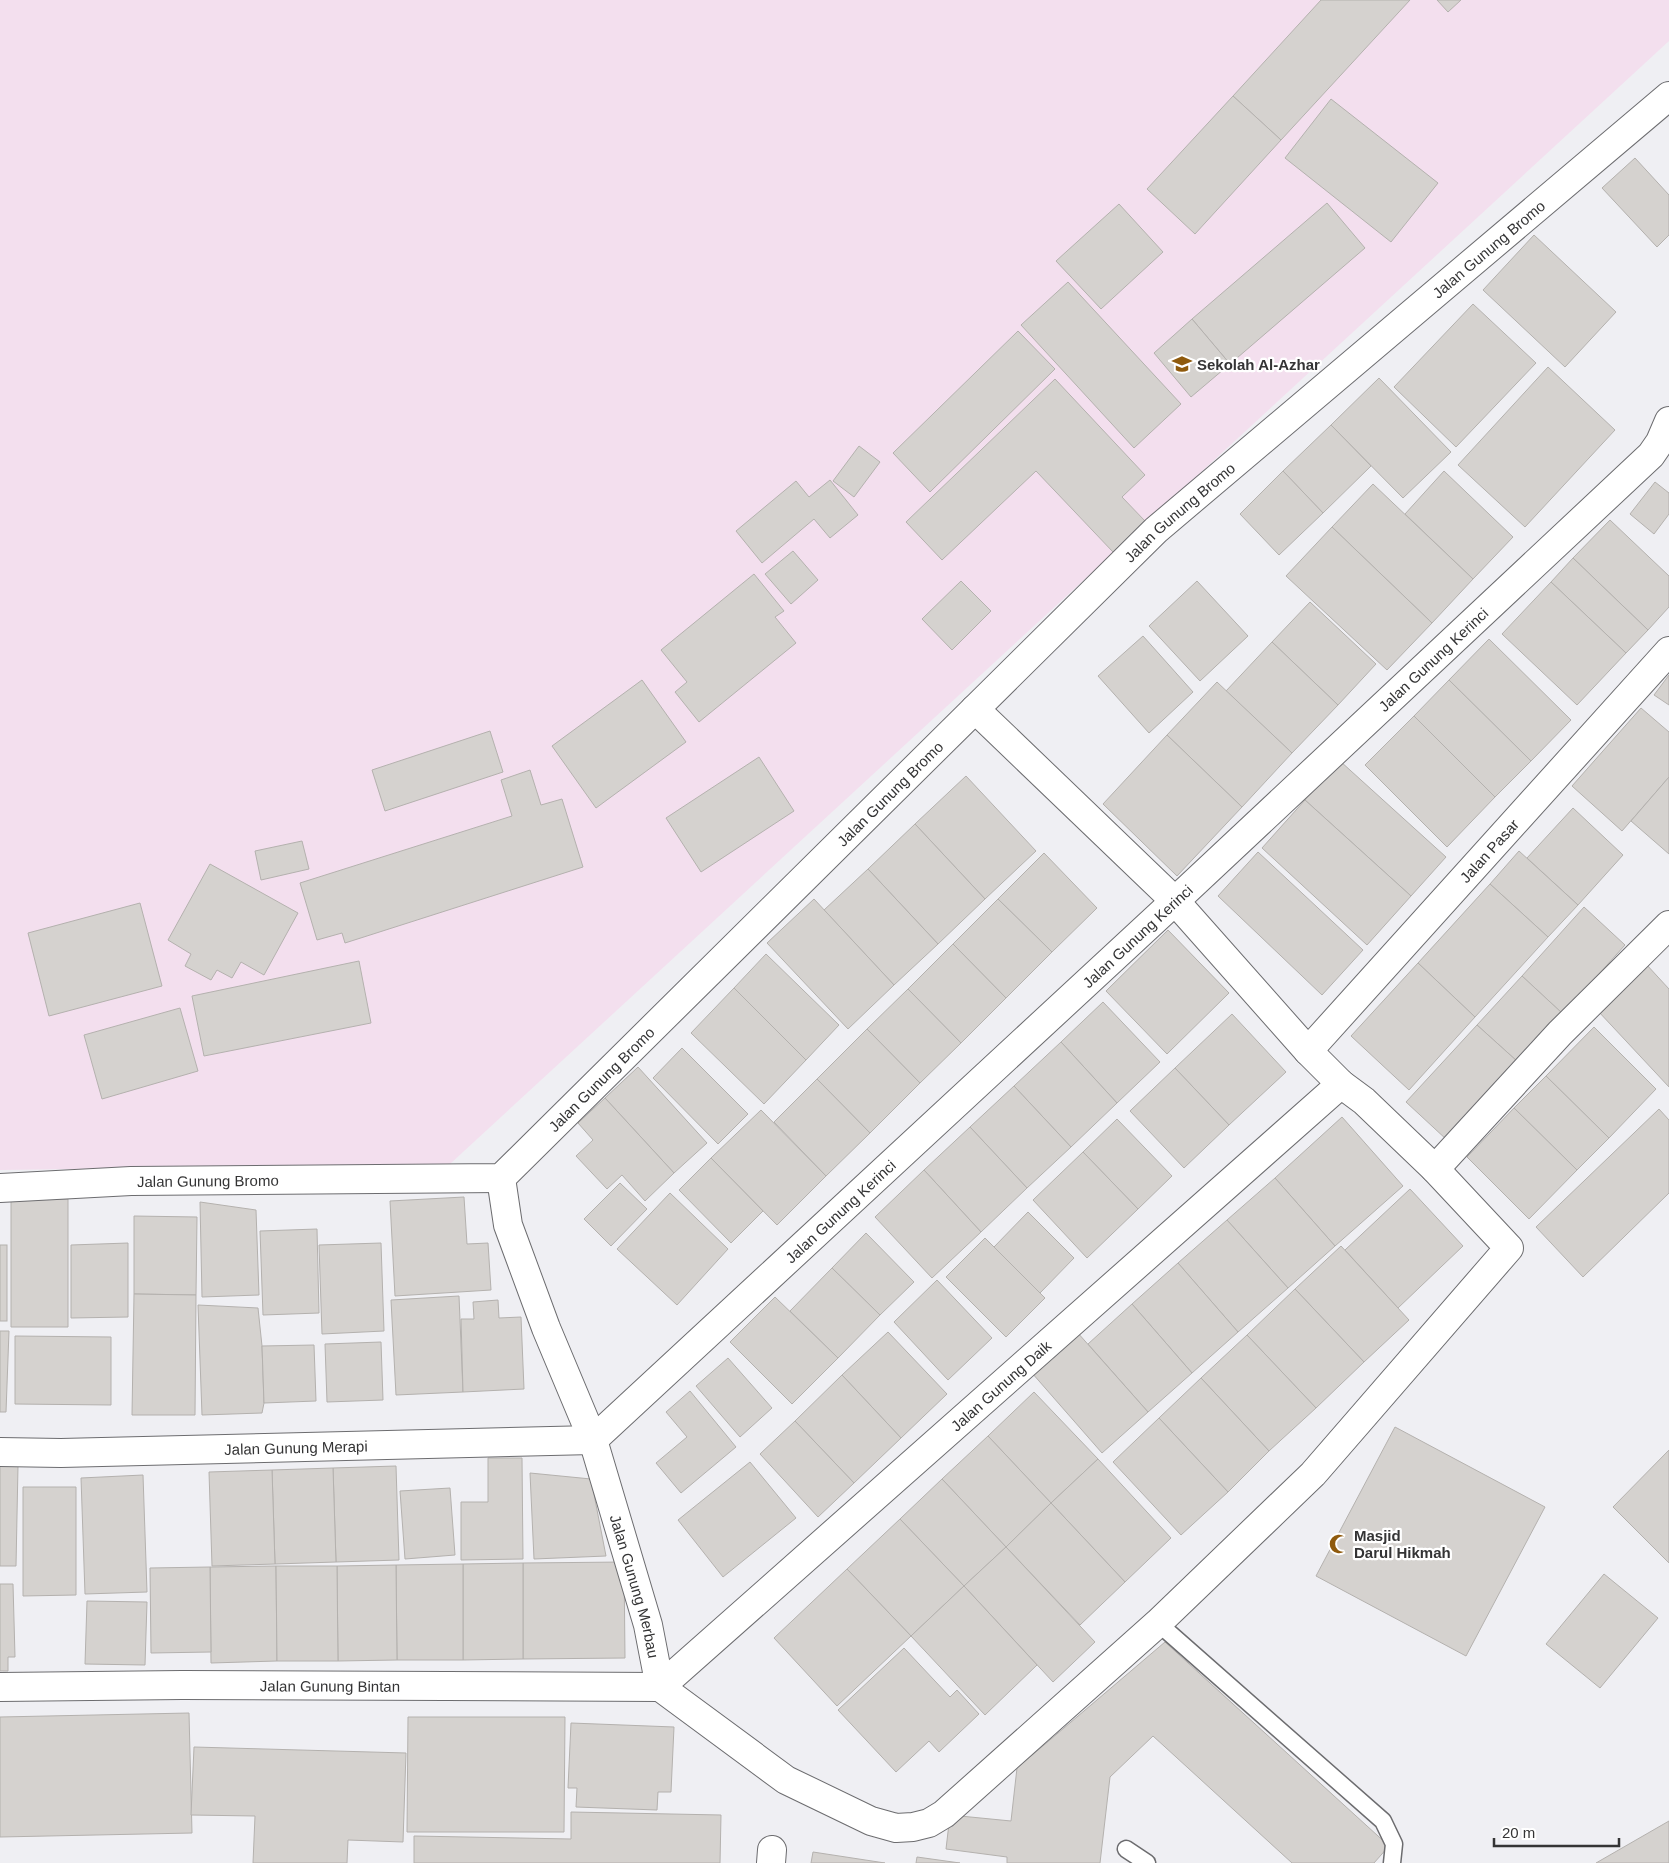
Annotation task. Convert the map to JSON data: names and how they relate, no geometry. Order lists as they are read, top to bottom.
{
  "streets": {
    "street": [
      "Jalan Gunung Bromo",
      "Jalan Gunung Kerinci",
      "Jalan Pasar",
      "Jalan Gunung Daik",
      "Jalan Gunung Merapi",
      "Jalan Gunung Merbau",
      "Jalan Gunung Bintan"
    ]
  },
  "crossings": [
    ["Jalan Gunung Bromo", "Jalan Gunung Merbau"],
    ["Jalan Gunung Kerinci", "Jalan Gunung Merapi"],
    ["Jalan Gunung Kerinci", "Jalan Gunung Merbau"],
    ["Jalan Gunung Daik", "Jalan Gunung Merbau"],
    ["Jalan Gunung Daik", "Jalan Gunung Bintan"],
    ["Jalan Gunung Merapi", "Jalan Gunung Merbau"],
    ["Jalan Gunung Merbau", "Jalan Gunung Bintan"]
  ],
  "places": {
    "school or university": ["Sekolah Al-Azhar"],
    "mosque": ["Masjid Darul Hikmah"]
  },
  "scale_bar": "20 m"
}
